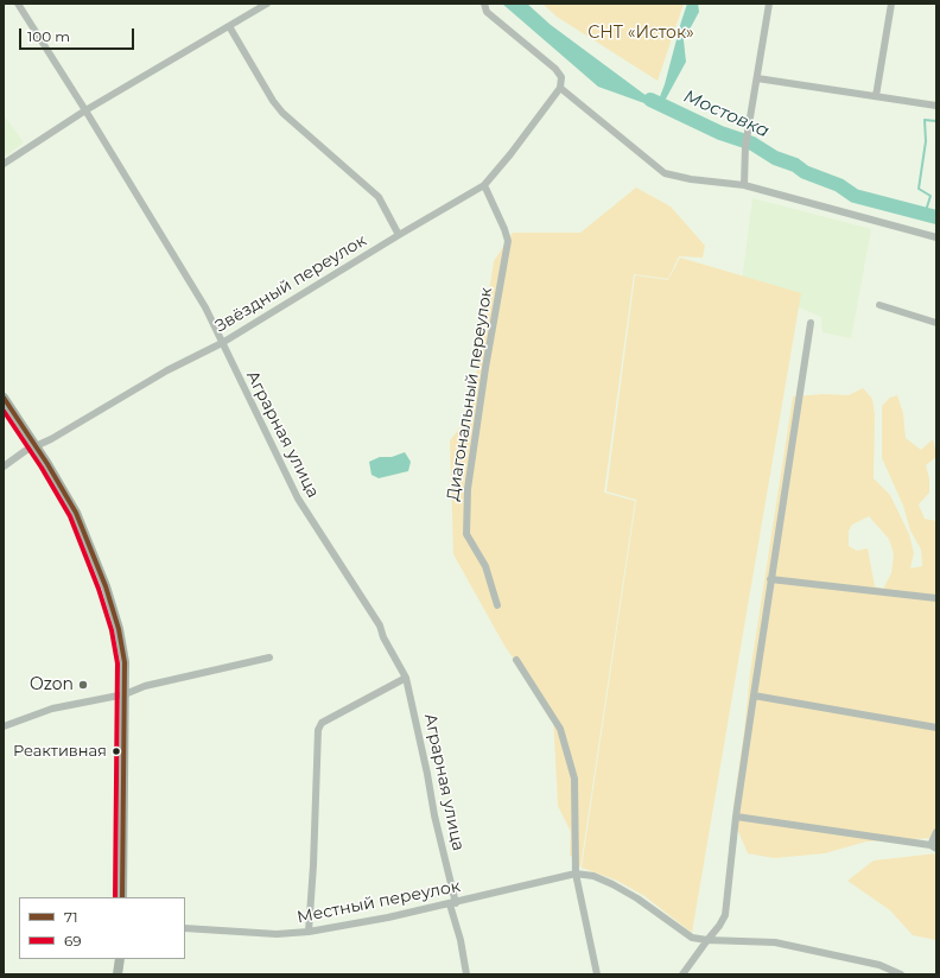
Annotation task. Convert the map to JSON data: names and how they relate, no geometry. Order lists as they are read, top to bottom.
{
  "streets": {
    "street": [
      "Звёздный переулок",
      "Диагональный переулок",
      "Аграрная улица",
      "Местный переулок"
    ]
  },
  "crossings": [
    ["Звёздный переулок", "Диагональный переулок"],
    ["Звёздный переулок", "Аграрная улица"],
    ["Аграрная улица", "Местный переулок"]
  ],
  "water": ["Мостовка"],
  "parks": ["СНТ «Исток»"],
  "places": ["Ozon", "Реактивная"],
  "lines": ["transit line 71", "transit line 69"],
  "legend": ["71", "69"],
  "scale_bar": "100 m"
}
